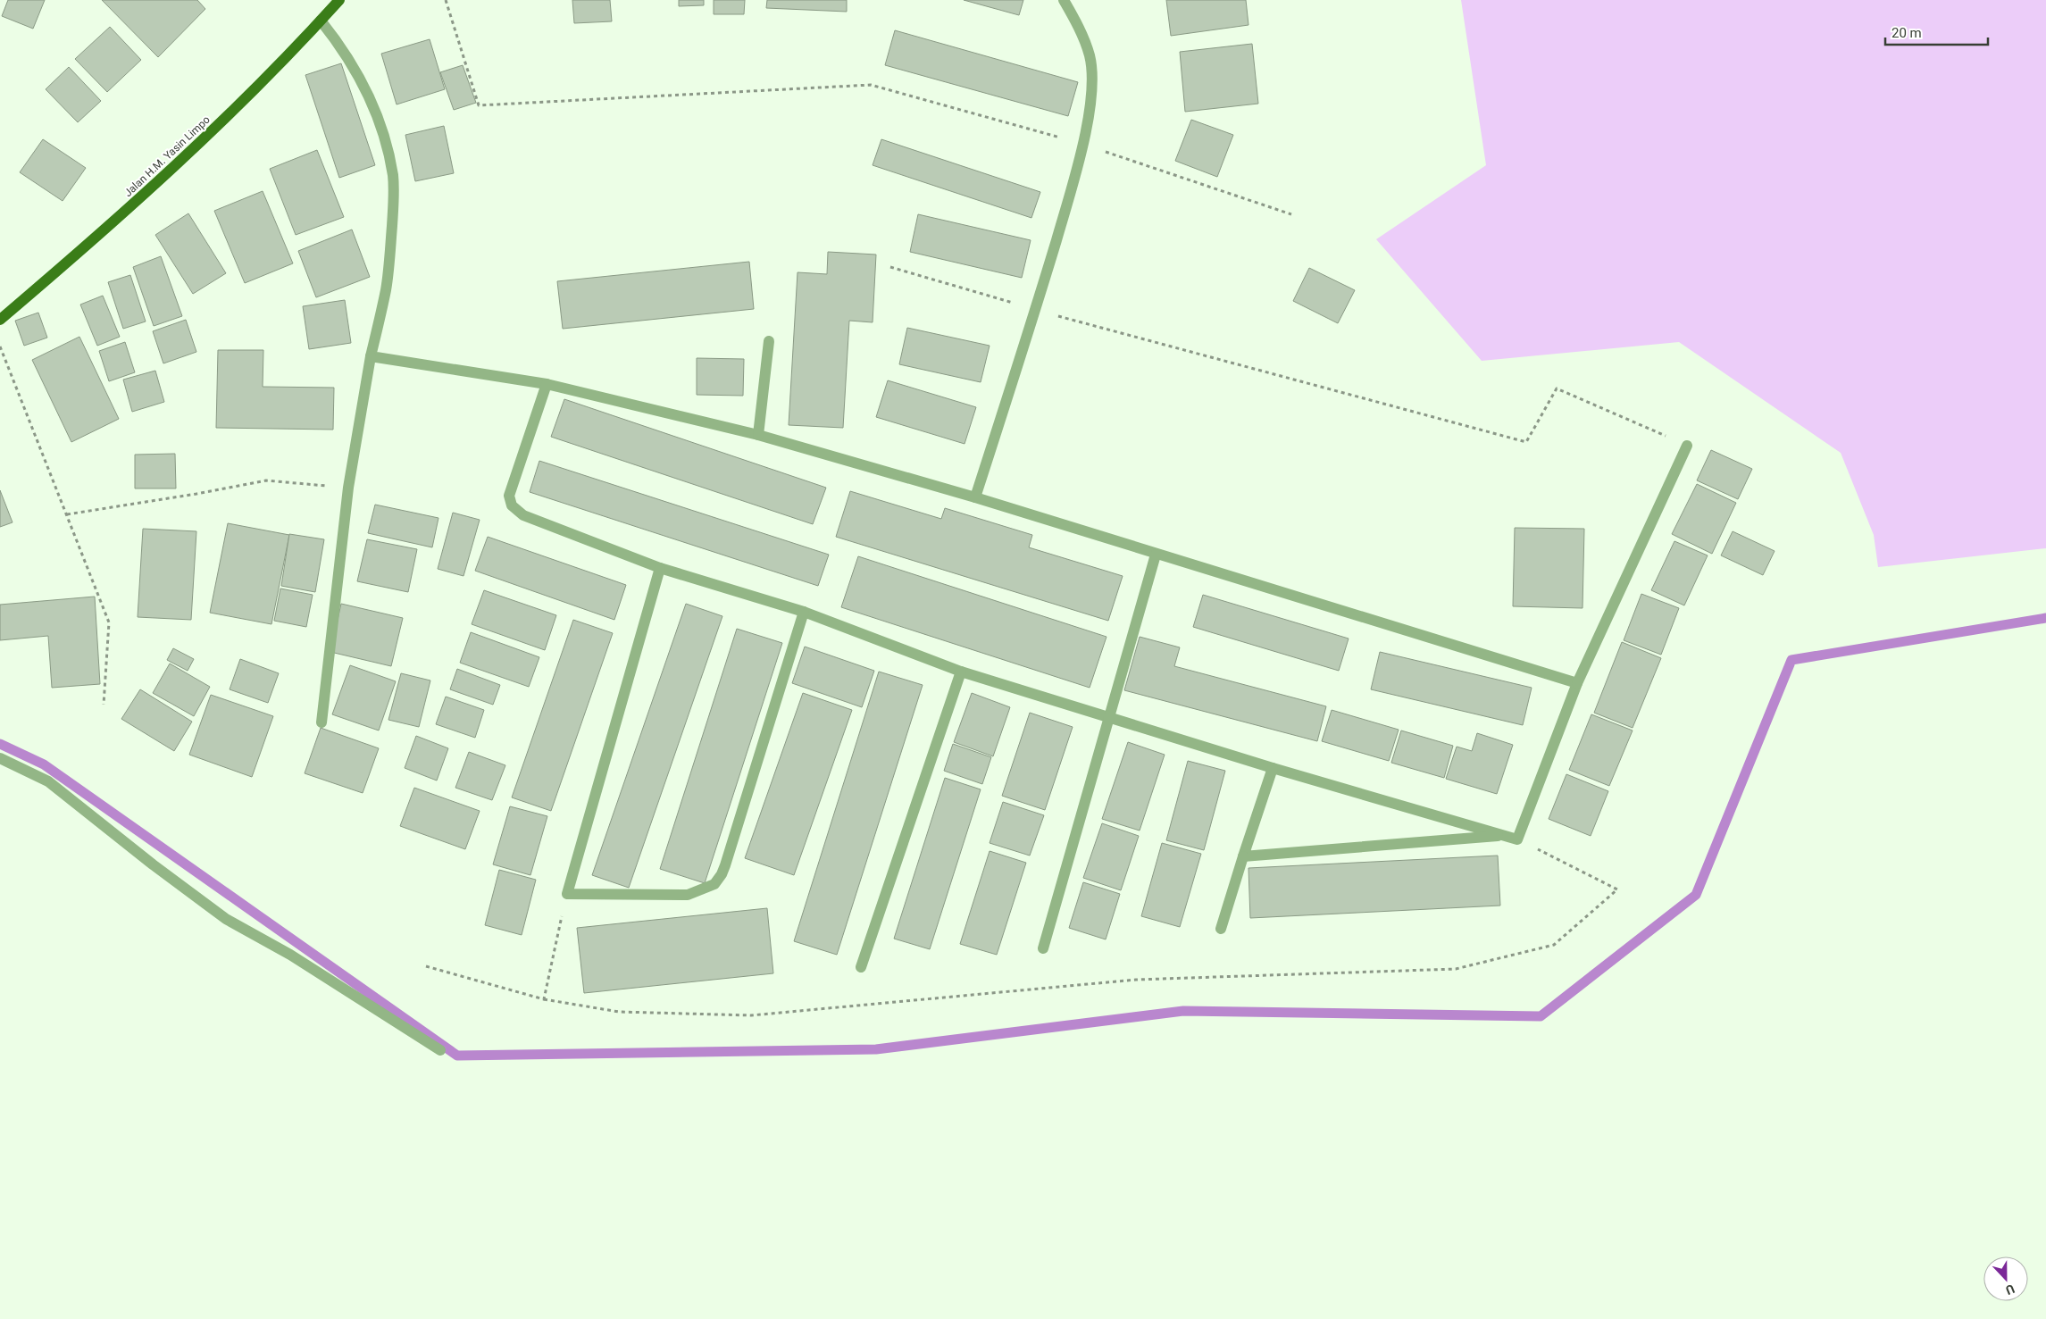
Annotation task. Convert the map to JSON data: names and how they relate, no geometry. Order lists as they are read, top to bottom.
{
  "streets": {
    "main road": ["Jalan H.M. Yasin Limpo"]
  },
  "scale_bar": "20 m",
  "north": "bottom"
}
